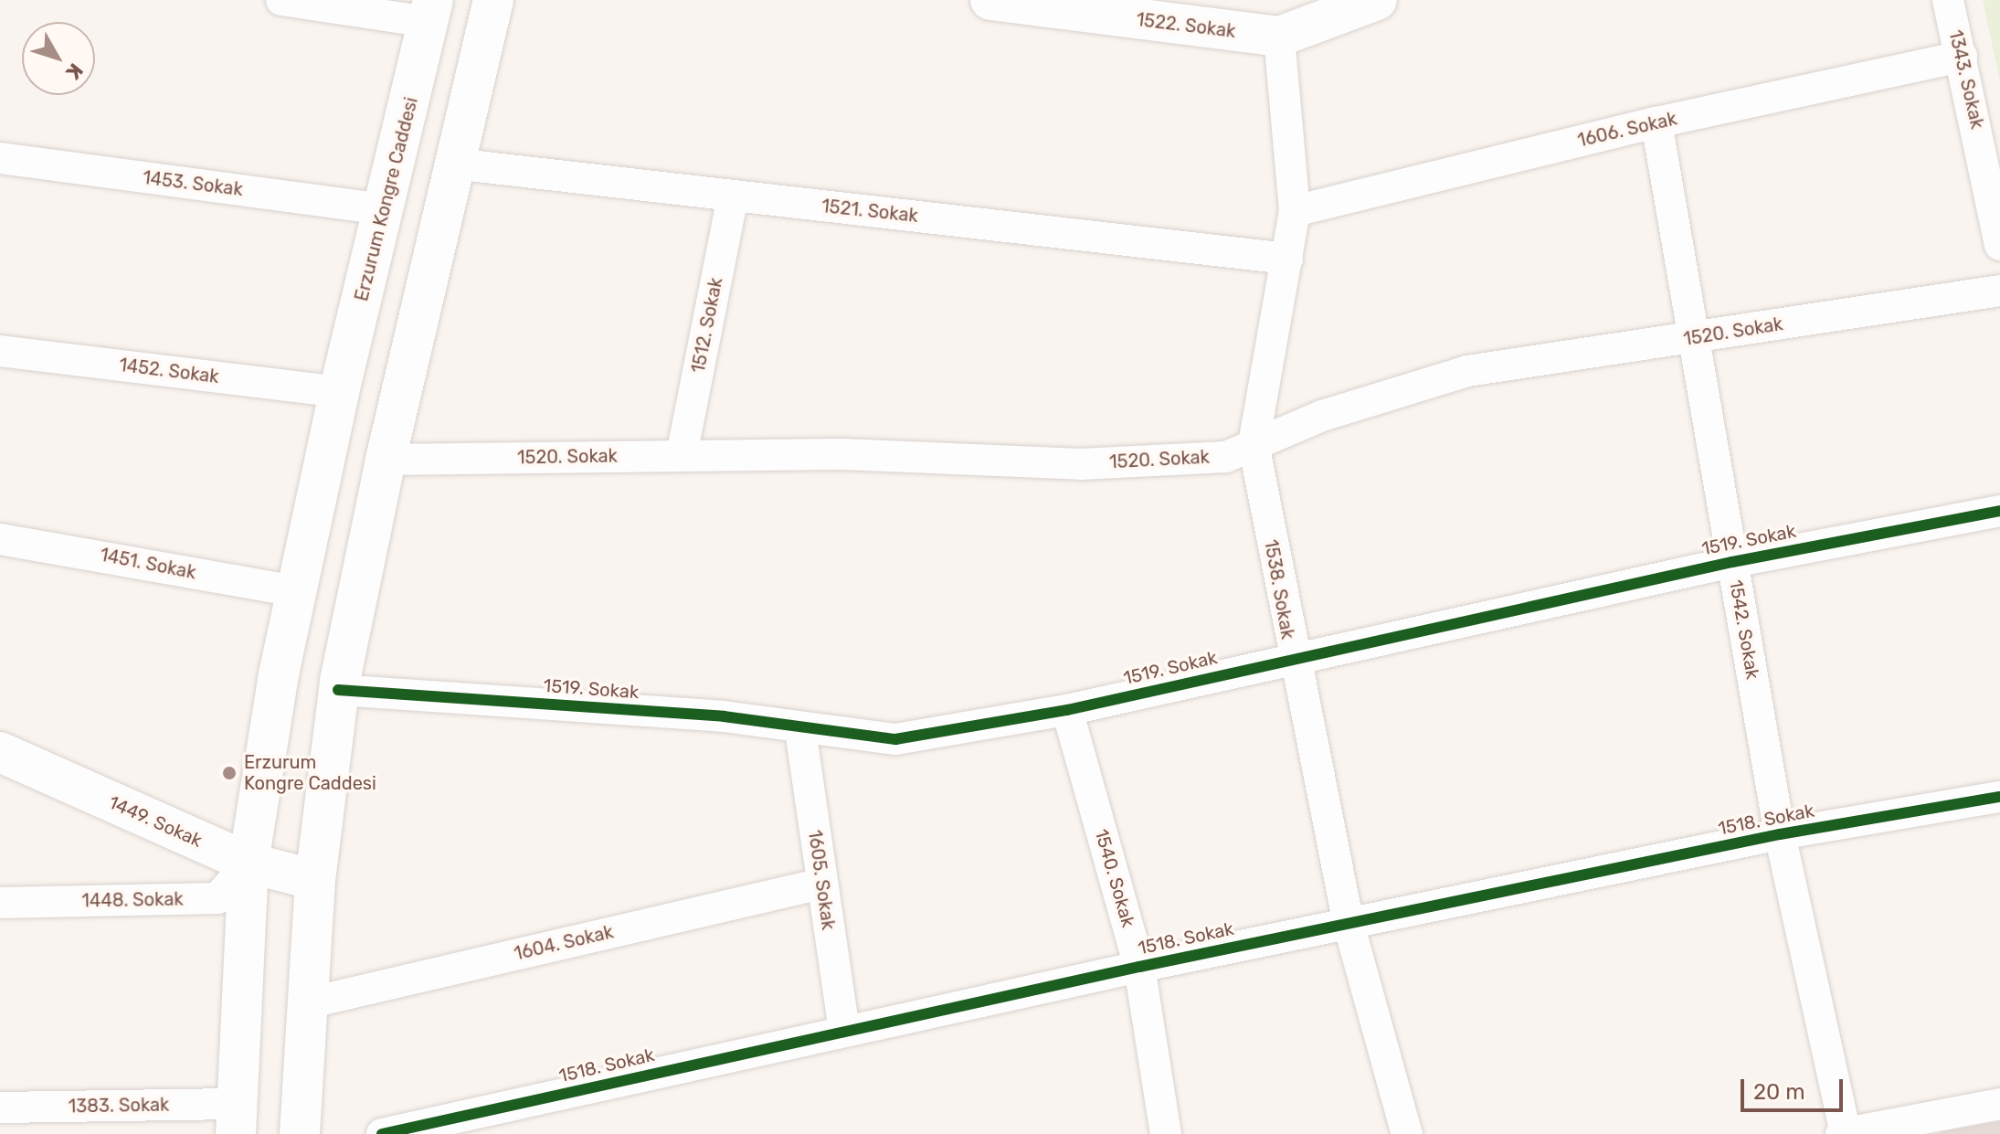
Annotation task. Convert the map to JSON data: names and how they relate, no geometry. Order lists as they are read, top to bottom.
{
  "streets": {
    "main road": ["1522. Sokak", "Erzurum Kongre Caddesi", "1449. Sokak"],
    "street": [
      "1343. Sokak",
      "1606. Sokak",
      "1453. Sokak",
      "1521. Sokak",
      "1512. Sokak",
      "1520. Sokak",
      "1452. Sokak",
      "1519. Sokak",
      "1451. Sokak",
      "1538. Sokak",
      "1542. Sokak",
      "1518. Sokak",
      "1540. Sokak",
      "1605. Sokak",
      "1448. Sokak",
      "1604. Sokak",
      "1383. Sokak"
    ]
  },
  "crossings": [
    ["1522. Sokak", "1538. Sokak"],
    ["1343. Sokak", "1606. Sokak"],
    ["1606. Sokak", "1538. Sokak"],
    ["1606. Sokak", "1542. Sokak"],
    ["1453. Sokak", "Erzurum Kongre Caddesi"],
    ["Erzurum Kongre Caddesi", "1452. Sokak"],
    ["Erzurum Kongre Caddesi", "1451. Sokak"],
    ["Erzurum Kongre Caddesi", "1449. Sokak"],
    ["Erzurum Kongre Caddesi", "1448. Sokak"],
    ["Erzurum Kongre Caddesi", "1383. Sokak"],
    ["1521. Sokak", "1512. Sokak"],
    ["1521. Sokak", "1538. Sokak"],
    ["1512. Sokak", "1520. Sokak"],
    ["1520. Sokak", "1538. Sokak"],
    ["1520. Sokak", "1542. Sokak"],
    ["1519. Sokak", "1538. Sokak"],
    ["1519. Sokak", "1542. Sokak"],
    ["1519. Sokak", "1540. Sokak"],
    ["1519. Sokak", "1605. Sokak"],
    ["1538. Sokak", "1518. Sokak"],
    ["1542. Sokak", "1518. Sokak"],
    ["1518. Sokak", "1540. Sokak"],
    ["1518. Sokak", "1605. Sokak"],
    ["1449. Sokak", "1448. Sokak"],
    ["1605. Sokak", "1604. Sokak"]
  ],
  "places": ["Erzurum Kongre Caddesi"],
  "scale_bar": "20 m",
  "north": "bottom right"
}
